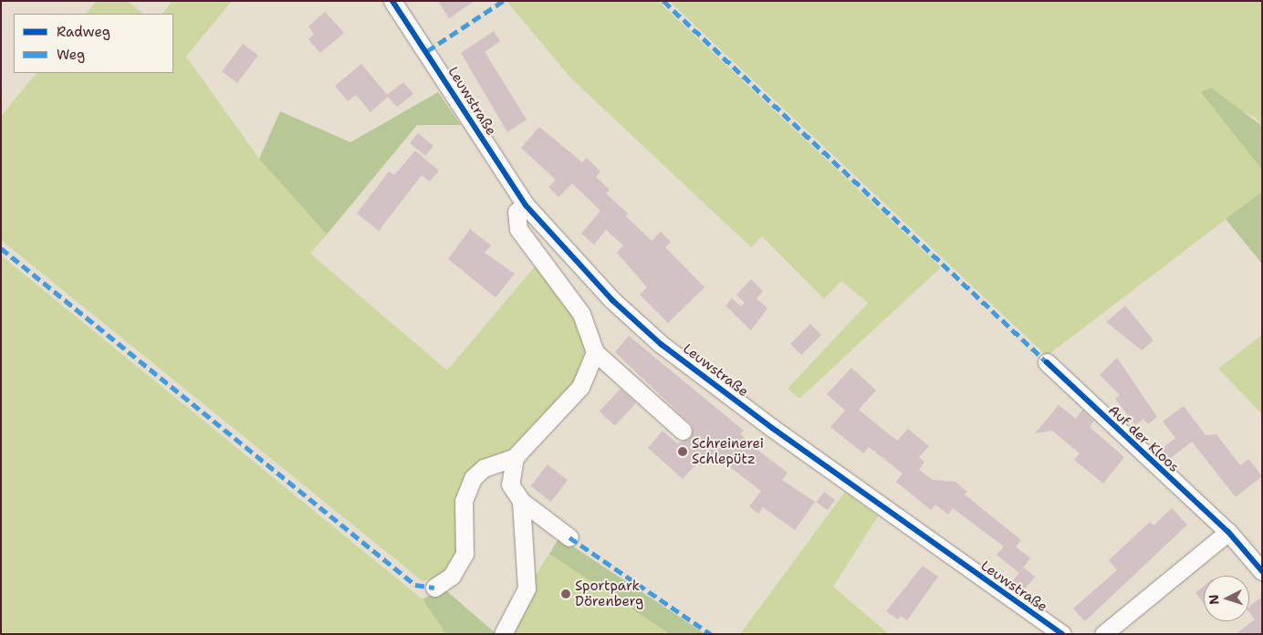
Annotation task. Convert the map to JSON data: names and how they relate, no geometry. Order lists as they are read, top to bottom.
{
  "streets": {
    "street": ["Leuwstraße", "Auf der Kloos"]
  },
  "places": ["Schreinerei Schlepütz", "Sportpark Dörenberg"],
  "legend": ["Radweg", "Weg"],
  "north": "left"
}
